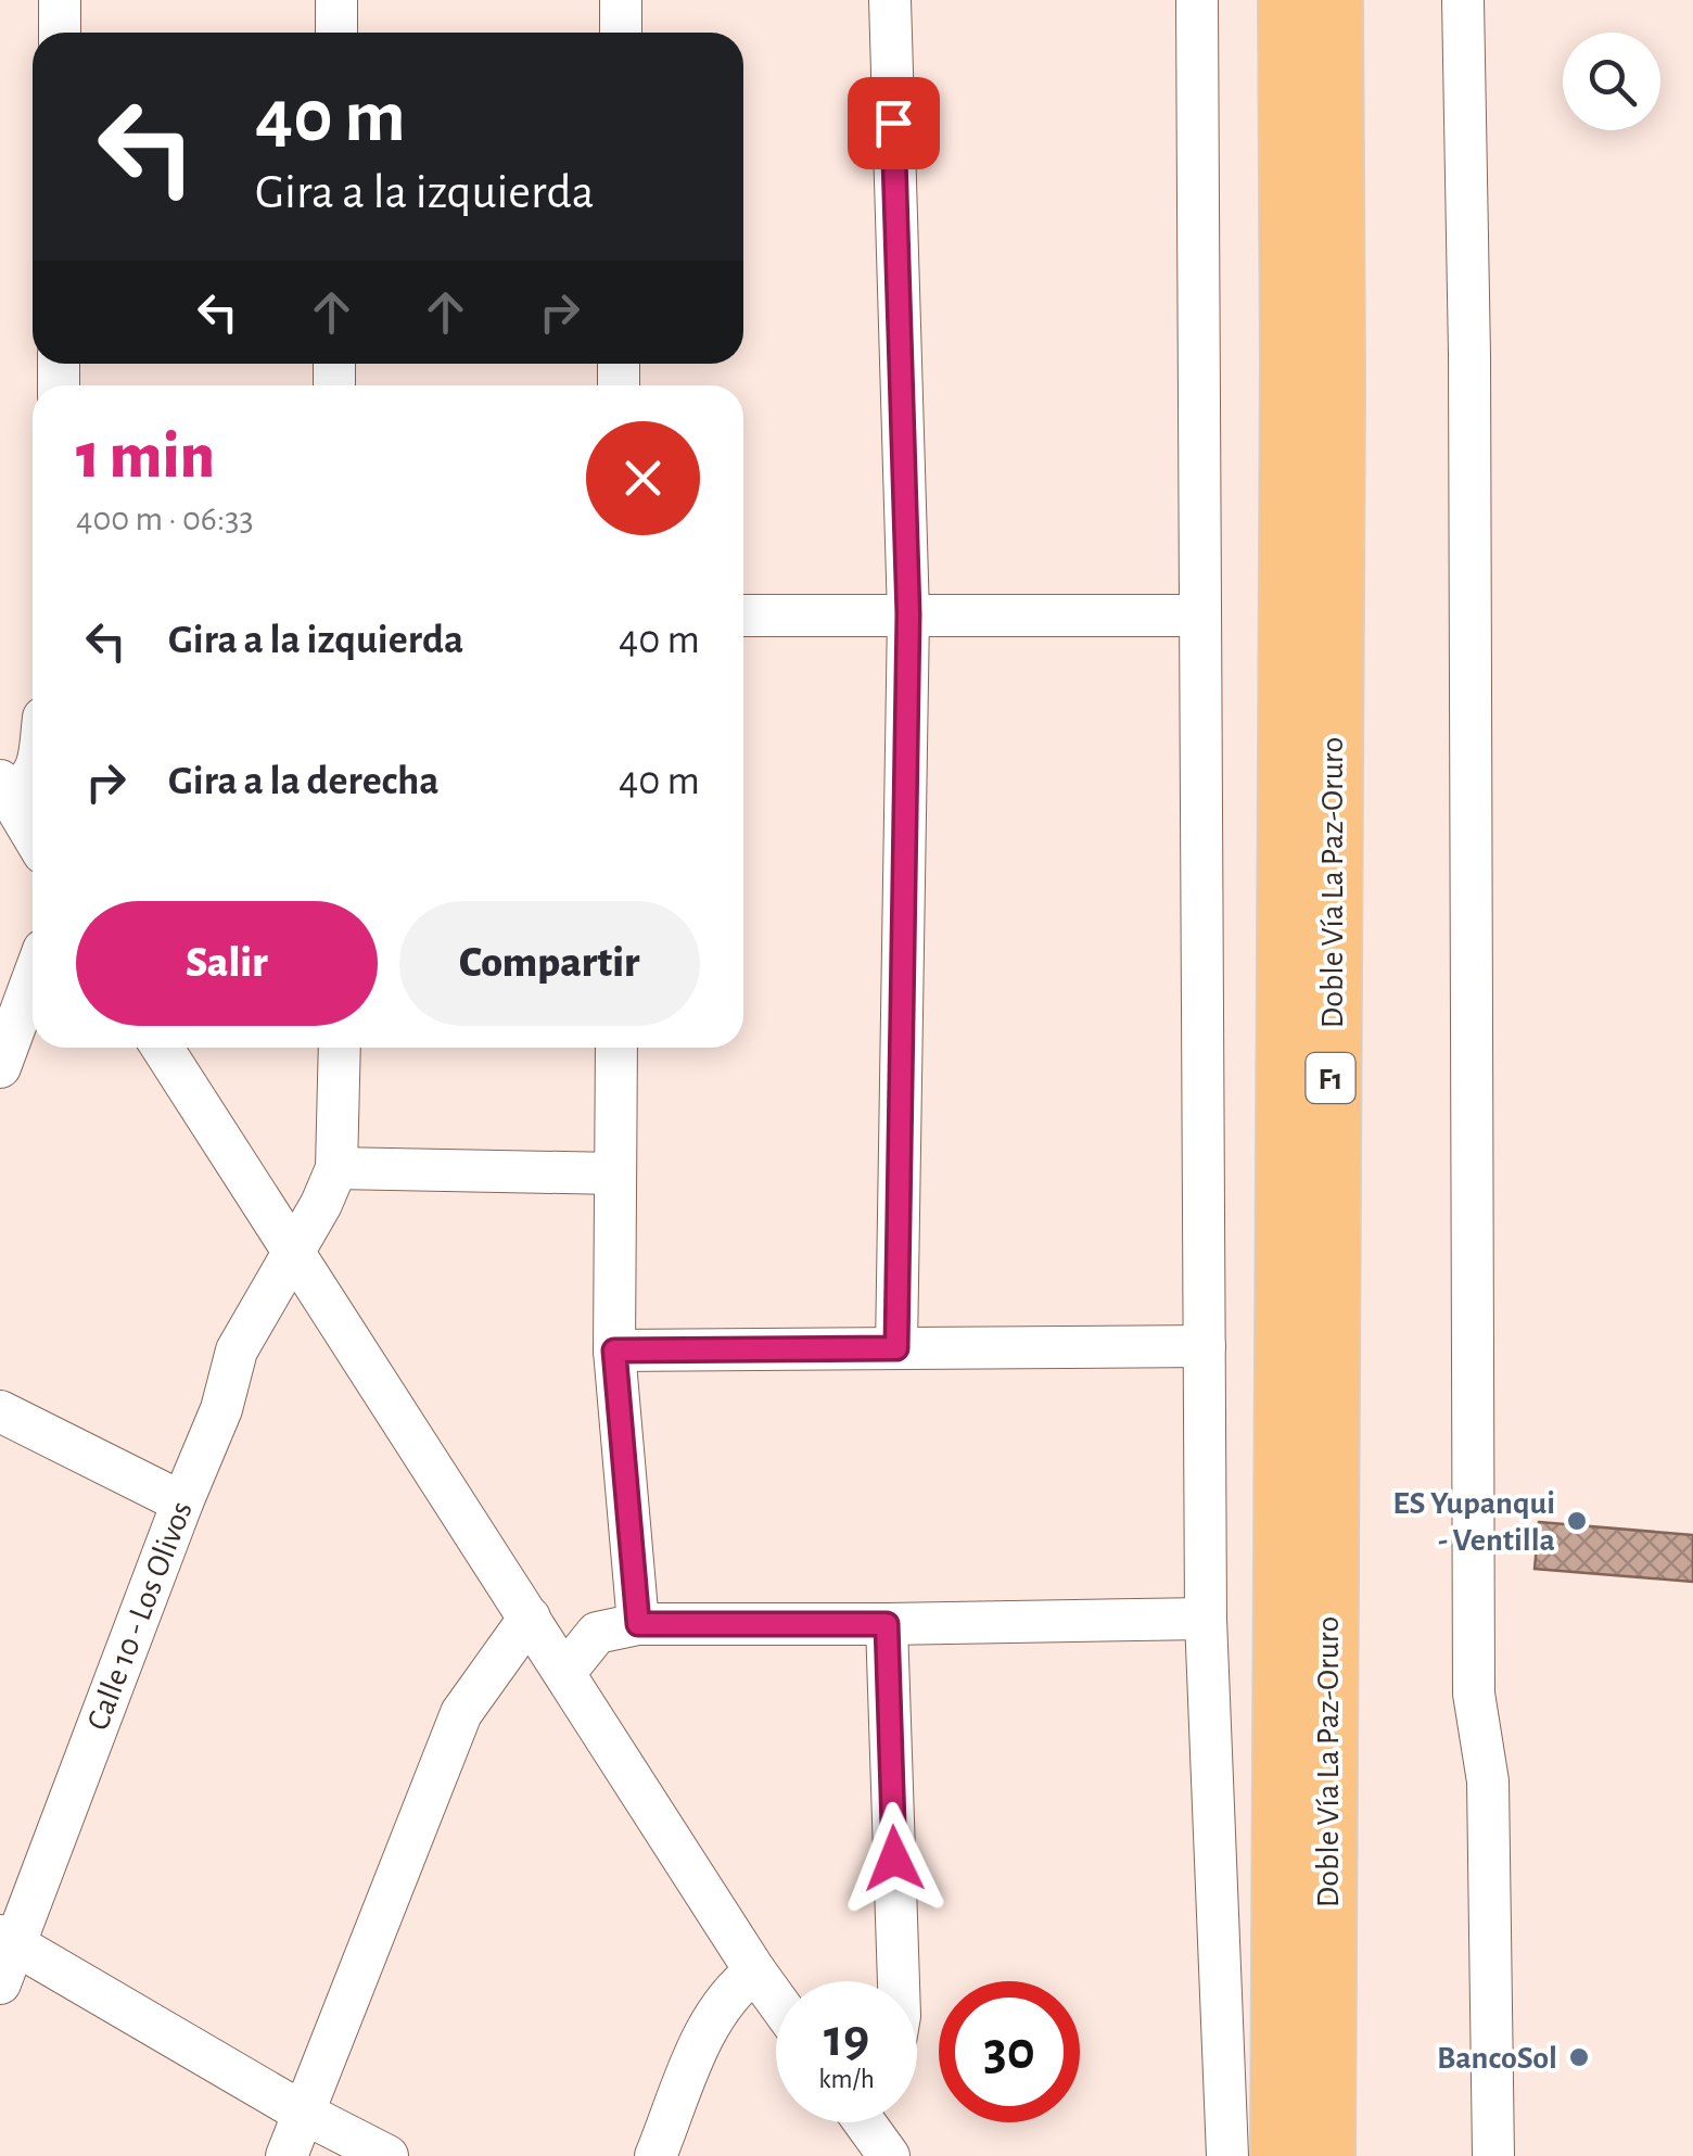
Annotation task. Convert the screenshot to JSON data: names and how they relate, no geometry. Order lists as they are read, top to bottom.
{
  "streets": {
    "highway": ["Doble Vía La Paz-Oruro", "F1"],
    "street": ["Calle 10 - Los Olivos"]
  },
  "places": ["ES Yupanqui - Ventilla", "BancoSol"],
  "page": {
    "turn": ["40 m", "Gira a la izquierda"],
    "heading": ["1 min", "400 m · 06:33"],
    "list": [
      {
        "name": "Gira a la izquierda",
        "value": "40 m"
      },
      {
        "name": "Gira a la derecha",
        "value": "40 m"
      }
    ],
    "buttons": ["Salir", "Compartir"],
    "speed": "19 km/h",
    "limit": "30"
  }
}
